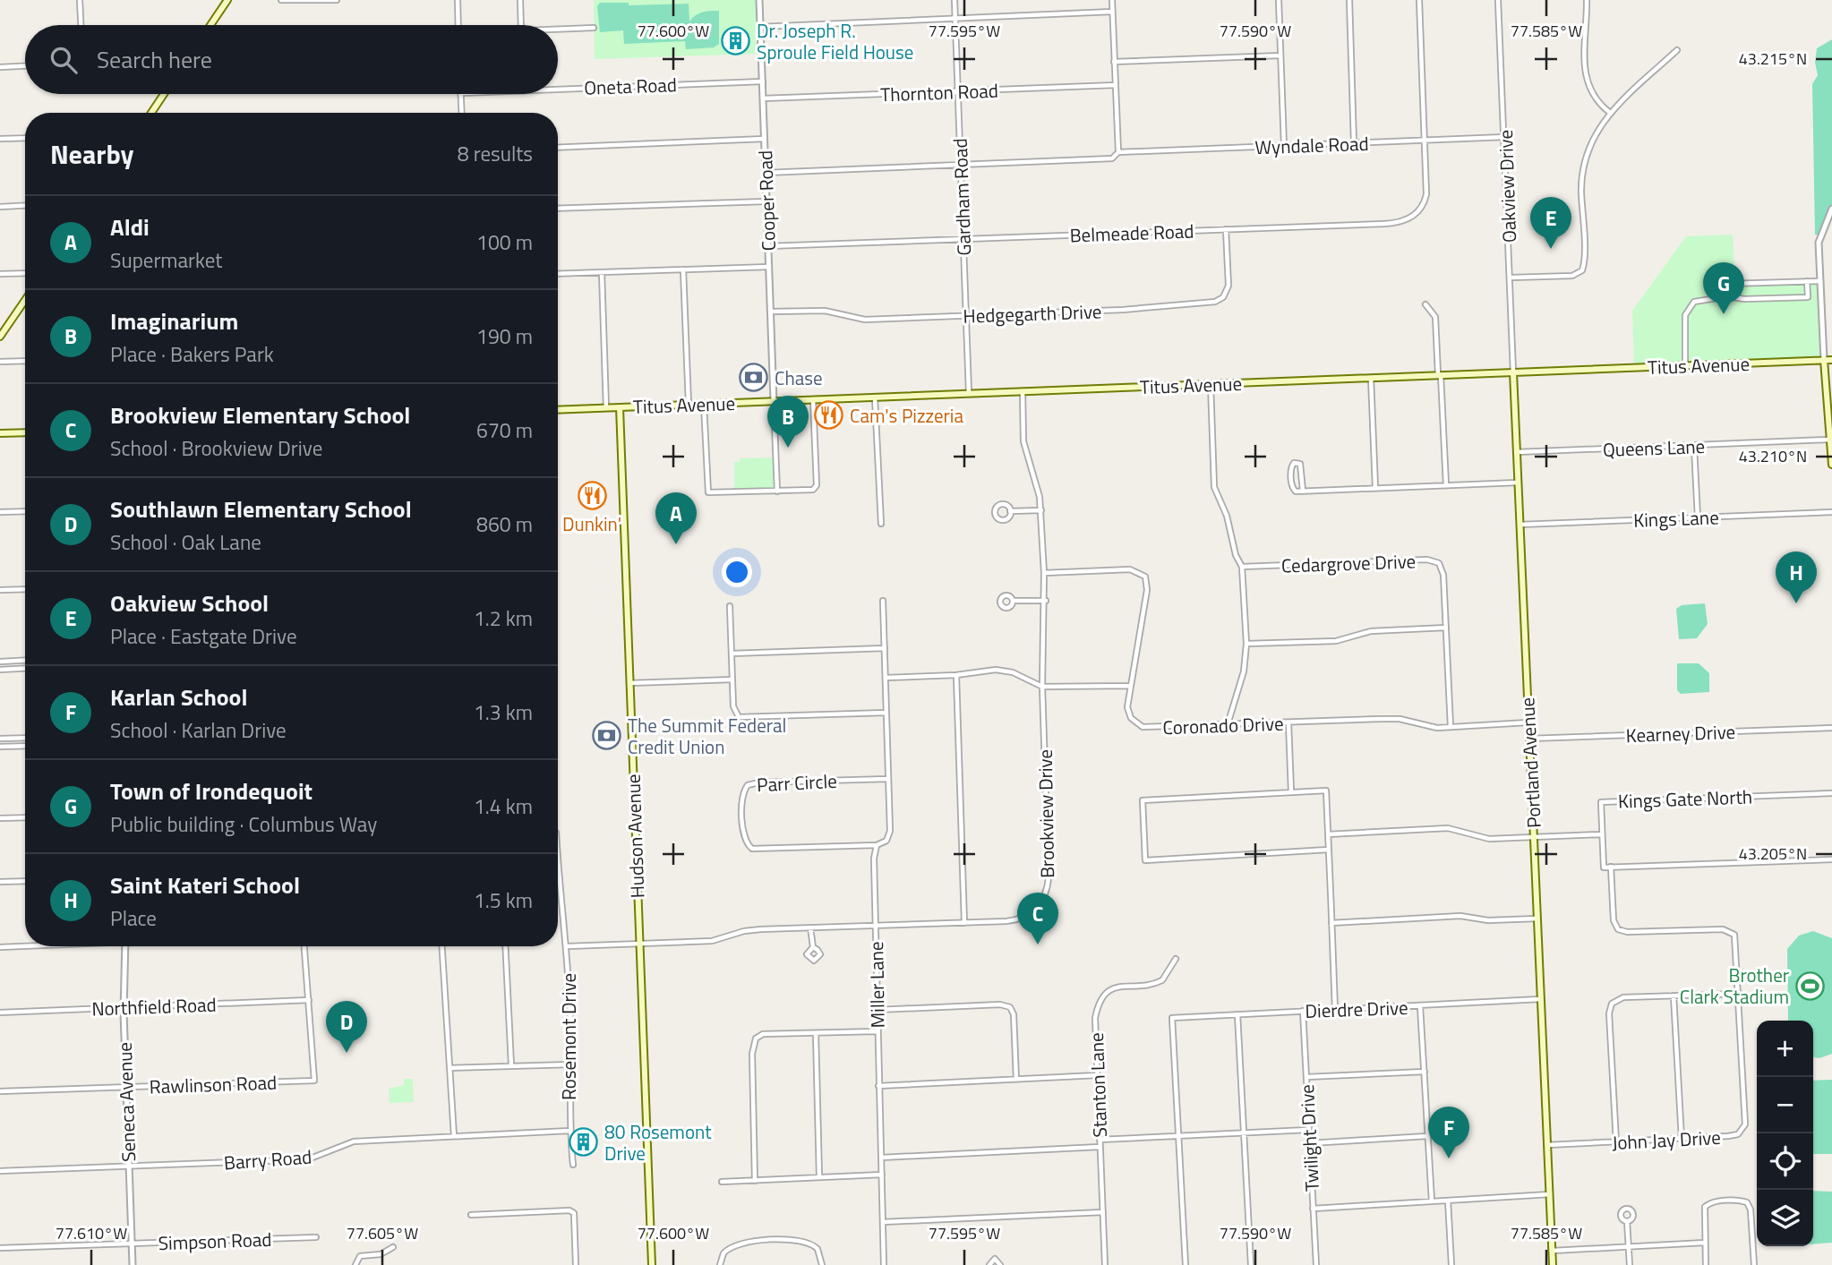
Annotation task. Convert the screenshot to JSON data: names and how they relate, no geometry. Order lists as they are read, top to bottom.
{
  "streets": {
    "main road": ["Titus Avenue", "Portland Avenue", "Hudson Avenue"],
    "street": [
      "Oneta Road",
      "Thornton Road",
      "Wyndale Road",
      "Oakview Drive",
      "Gardham Road",
      "Cooper Road",
      "Belmeade Road",
      "Hedgegarth Drive",
      "Queens Lane",
      "Kings Lane",
      "Cedargrove Drive",
      "Coronado Drive",
      "Kearney Drive",
      "Parr Circle",
      "Kings Gate North",
      "Brookview Drive",
      "Miller Lane",
      "Northfield Road",
      "Dierdre Drive",
      "Rosemont Drive",
      "Rawlinson Road",
      "Stanton Lane",
      "Seneca Avenue",
      "Twilight Drive",
      "John Jay Drive",
      "Barry Road",
      "Simpson Road"
    ]
  },
  "crossings": [
    ["Oneta Road", "Cooper Road"],
    ["Thornton Road", "Gardham Road"],
    ["Thornton Road", "Cooper Road"],
    ["Wyndale Road", "Oakview Drive"],
    ["Wyndale Road", "Belmeade Road"],
    ["Oakview Drive", "Titus Avenue"],
    ["Oakview Drive", "Portland Avenue"],
    ["Gardham Road", "Belmeade Road"],
    ["Gardham Road", "Hedgegarth Drive"],
    ["Gardham Road", "Titus Avenue"],
    ["Cooper Road", "Belmeade Road"],
    ["Cooper Road", "Hedgegarth Drive"],
    ["Cooper Road", "Titus Avenue"],
    ["Belmeade Road", "Hedgegarth Drive"],
    ["Titus Avenue", "Portland Avenue"],
    ["Titus Avenue", "Brookview Drive"],
    ["Titus Avenue", "Hudson Avenue"],
    ["Queens Lane", "Portland Avenue"],
    ["Kings Lane", "Portland Avenue"],
    ["Cedargrove Drive", "Coronado Drive"],
    ["Coronado Drive", "Portland Avenue"],
    ["Coronado Drive", "Brookview Drive"],
    ["Kearney Drive", "Portland Avenue"],
    ["Portland Avenue", "Kings Gate North"],
    ["Portland Avenue", "Dierdre Drive"],
    ["Portland Avenue", "John Jay Drive"],
    ["Parr Circle", "Miller Lane"],
    ["Brookview Drive", "Hudson Avenue"],
    ["Brookview Drive", "Miller Lane"],
    ["Brookview Drive", "Rosemont Drive"],
    ["Northfield Road", "Rawlinson Road"],
    ["Northfield Road", "Seneca Avenue"],
    ["Dierdre Drive", "Twilight Drive"],
    ["Rosemont Drive", "Barry Road"],
    ["Rawlinson Road", "Seneca Avenue"],
    ["Seneca Avenue", "Barry Road"],
    ["Seneca Avenue", "Simpson Road"]
  ],
  "places": {
    "building": ["Dr. Joseph R. Sproule Field House", "80 Rosemont Drive"],
    "bank": ["Chase", "The Summit Federal Credit Union"],
    "restaurant": ["Cam's Pizzeria", "Dunkin'"],
    "sports": ["Brother Clark Stadium"]
  },
  "page": {
    "search": "Search here",
    "heading": ["Nearby", "8 results"],
    "list": [
      {
        "mark": "A",
        "name": "Aldi",
        "note": "Supermarket",
        "value": "100 m"
      },
      {
        "mark": "B",
        "name": "Imaginarium",
        "note": "Place · Bakers Park",
        "value": "190 m"
      },
      {
        "mark": "C",
        "name": "Brookview Elementary School",
        "note": "School · Brookview Drive",
        "value": "670 m"
      },
      {
        "mark": "D",
        "name": "Southlawn Elementary School",
        "note": "School · Oak Lane",
        "value": "860 m"
      },
      {
        "mark": "E",
        "name": "Oakview School",
        "note": "Place · Eastgate Drive",
        "value": "1.2 km"
      },
      {
        "mark": "F",
        "name": "Karlan School",
        "note": "School · Karlan Drive",
        "value": "1.3 km"
      },
      {
        "mark": "G",
        "name": "Town of Irondequoit",
        "note": "Public building · Columbus Way",
        "value": "1.4 km"
      },
      {
        "mark": "H",
        "name": "Saint Kateri School",
        "note": "Place",
        "value": "1.5 km"
      }
    ],
    "pins": [
      "E",
      "G",
      "B",
      "A",
      "H",
      "C",
      "D",
      "F"
    ],
    "map_buttons": ["+", "−"]
  },
  "coordinates": [
    "77.600°W",
    "77.595°W",
    "77.590°W",
    "77.585°W",
    "43.215°N",
    "43.210°N",
    "43.205°N",
    "77.610°W",
    "77.605°W"
  ]
}
